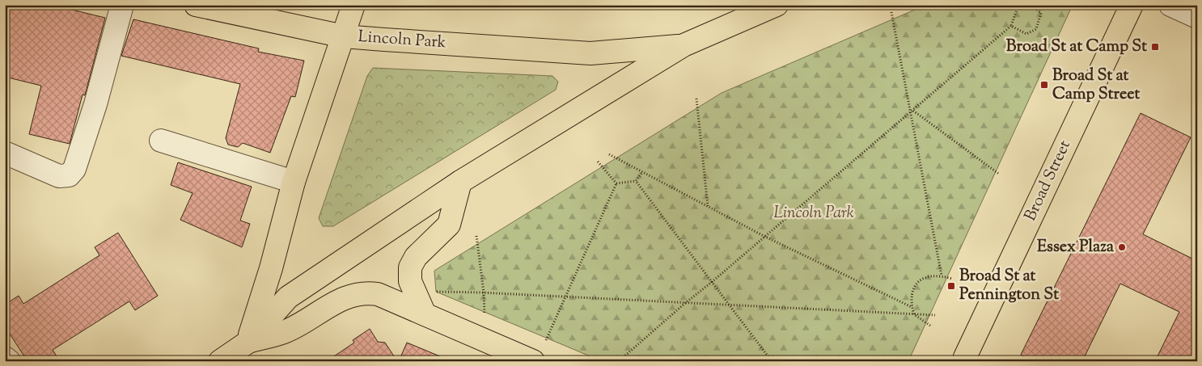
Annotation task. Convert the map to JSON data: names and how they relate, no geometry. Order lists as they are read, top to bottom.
{
  "streets": {
    "main road": ["Lincoln Park", "Broad Street"]
  },
  "parks": ["Lincoln Park"],
  "places": {
    "transit": ["Broad St at Camp St", "Broad St at Camp Street", "Broad St at Pennington St"],
    "other": ["Essex Plaza"]
  }
}
